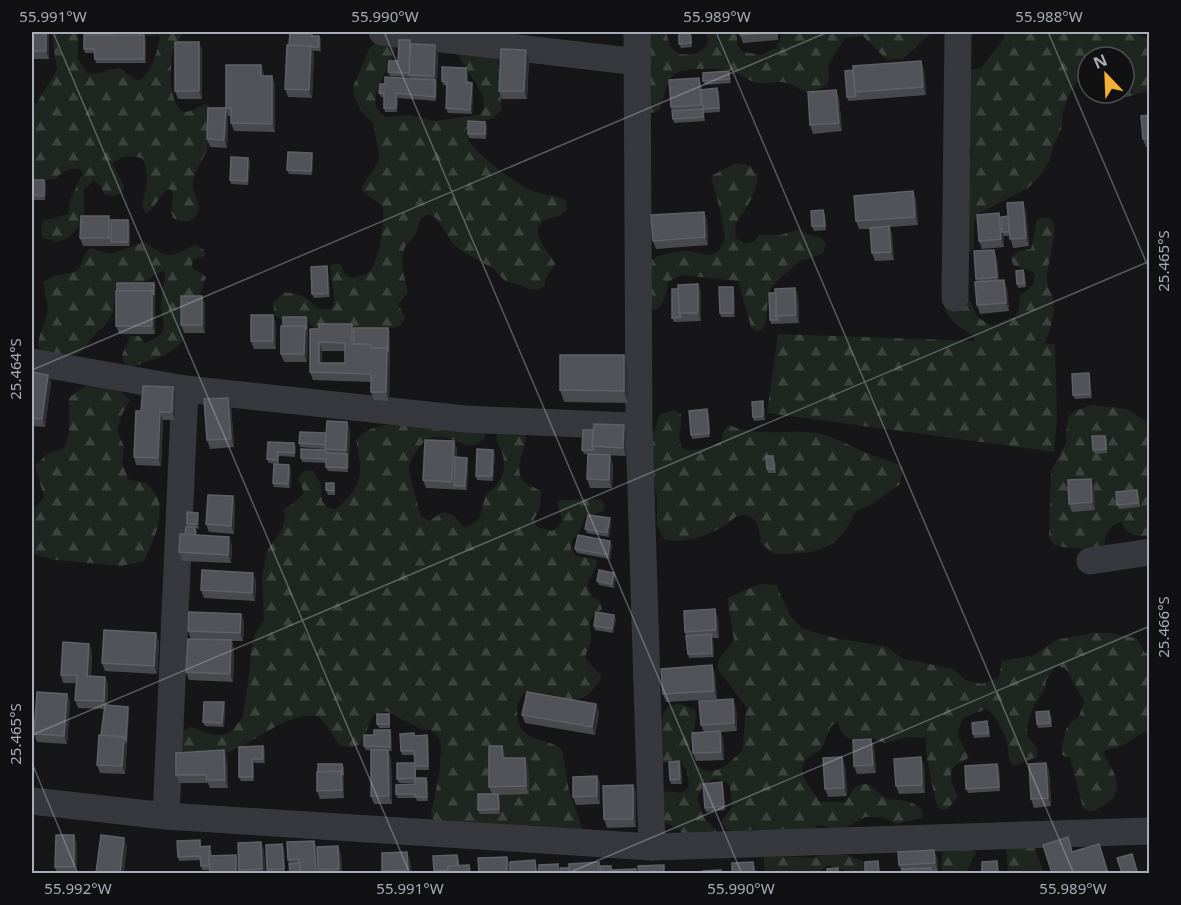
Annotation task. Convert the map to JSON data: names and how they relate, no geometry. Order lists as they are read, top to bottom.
{
  "north": "top left",
  "coordinates": [
    "55.991°W",
    "55.990°W",
    "55.989°W",
    "55.988°W",
    "25.465°S",
    "25.464°S",
    "25.466°S",
    "55.992°W"
  ]
}
